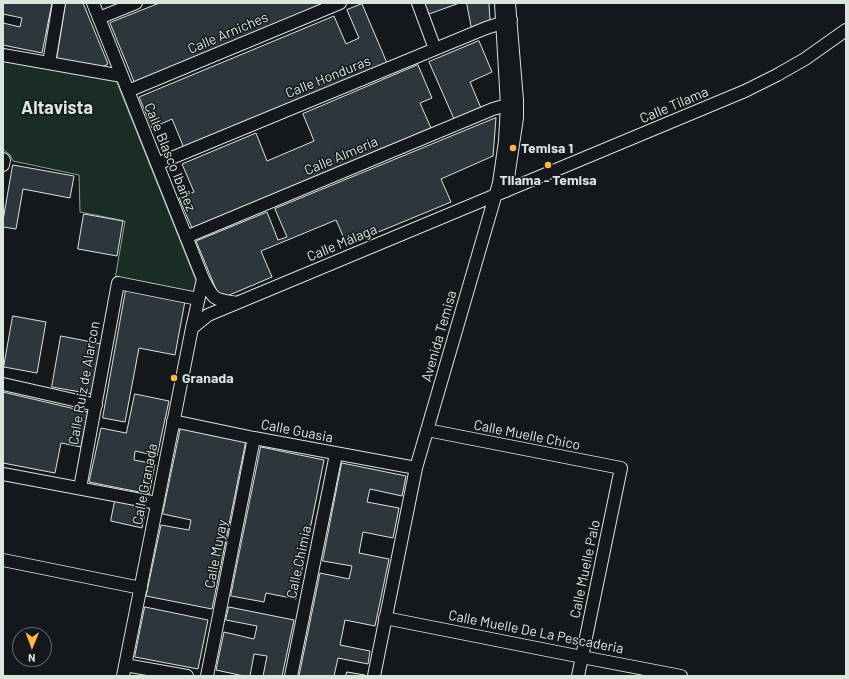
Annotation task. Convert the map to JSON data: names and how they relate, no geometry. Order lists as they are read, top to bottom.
{
  "streets": {
    "street": [
      "Calle Arniches",
      "Calle Honduras",
      "Calle Tilama",
      "Calle Almería",
      "Calle Blasco Ibañez",
      "Calle Málaga",
      "Avenida Temisa",
      "Calle Ruiz de Alarcon",
      "Calle Guasia",
      "Calle Muelle Chico",
      "Calle Granada",
      "Calle Muyay",
      "Calle Chimia",
      "Calle Muelle Palo",
      "Calle Muelle De La Pescaderia"
    ]
  },
  "crossings": [
    ["Calle Arniches", "Calle Blasco Ibañez"],
    ["Calle Honduras", "Calle Blasco Ibañez"],
    ["Calle Honduras", "Avenida Temisa"],
    ["Calle Tilama", "Calle Málaga"],
    ["Calle Tilama", "Avenida Temisa"],
    ["Calle Almería", "Calle Blasco Ibañez"],
    ["Calle Almería", "Avenida Temisa"],
    ["Calle Blasco Ibañez", "Calle Málaga"],
    ["Calle Blasco Ibañez", "Calle Granada"],
    ["Calle Málaga", "Avenida Temisa"],
    ["Calle Málaga", "Calle Granada"],
    ["Avenida Temisa", "Calle Guasia"],
    ["Avenida Temisa", "Calle Muelle Chico"],
    ["Avenida Temisa", "Calle Muelle De La Pescaderia"],
    ["Calle Ruiz de Alarcon", "Calle Granada"],
    ["Calle Guasia", "Calle Granada"],
    ["Calle Guasia", "Calle Muyay"],
    ["Calle Guasia", "Calle Chimia"],
    ["Calle Muelle Chico", "Calle Muelle Palo"],
    ["Calle Muelle Palo", "Calle Muelle De La Pescaderia"]
  ],
  "districts": ["Altavista"],
  "places": ["Temisa 1", "Tilama - Temisa", "Granada"],
  "north": "bottom"
}
